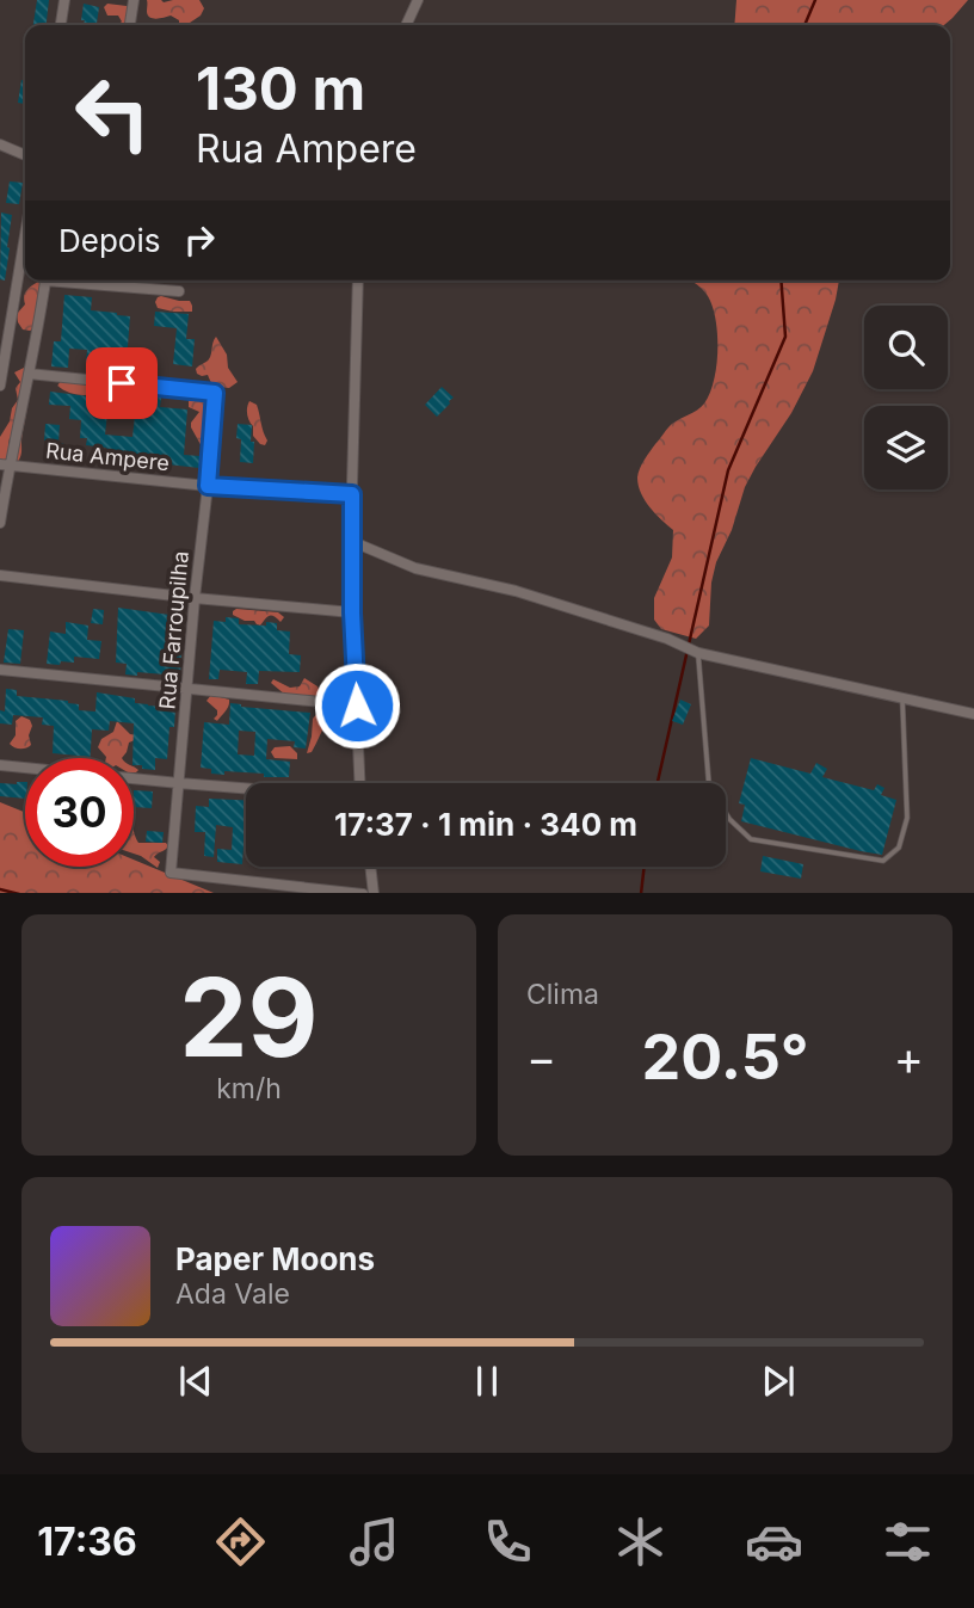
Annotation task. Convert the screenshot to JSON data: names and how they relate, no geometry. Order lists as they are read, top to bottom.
{
  "streets": {
    "street": ["Rua Ampere", "Rua Farroupilha"]
  },
  "crossings": [
    ["Rua Ampere", "Rua Farroupilha"]
  ],
  "page": {
    "turn": ["130 m", "Rua Ampere"],
    "then": "Depois",
    "limit": "30",
    "trip": "17:37 · 1 min · 340 m",
    "tile": [
      ["29", "km/h"],
      "Clima"
    ],
    "heat": ["−", "20.5°", "+"],
    "song": ["Paper Moons", "Ada Vale"],
    "tabs": "17:36"
  }
}
